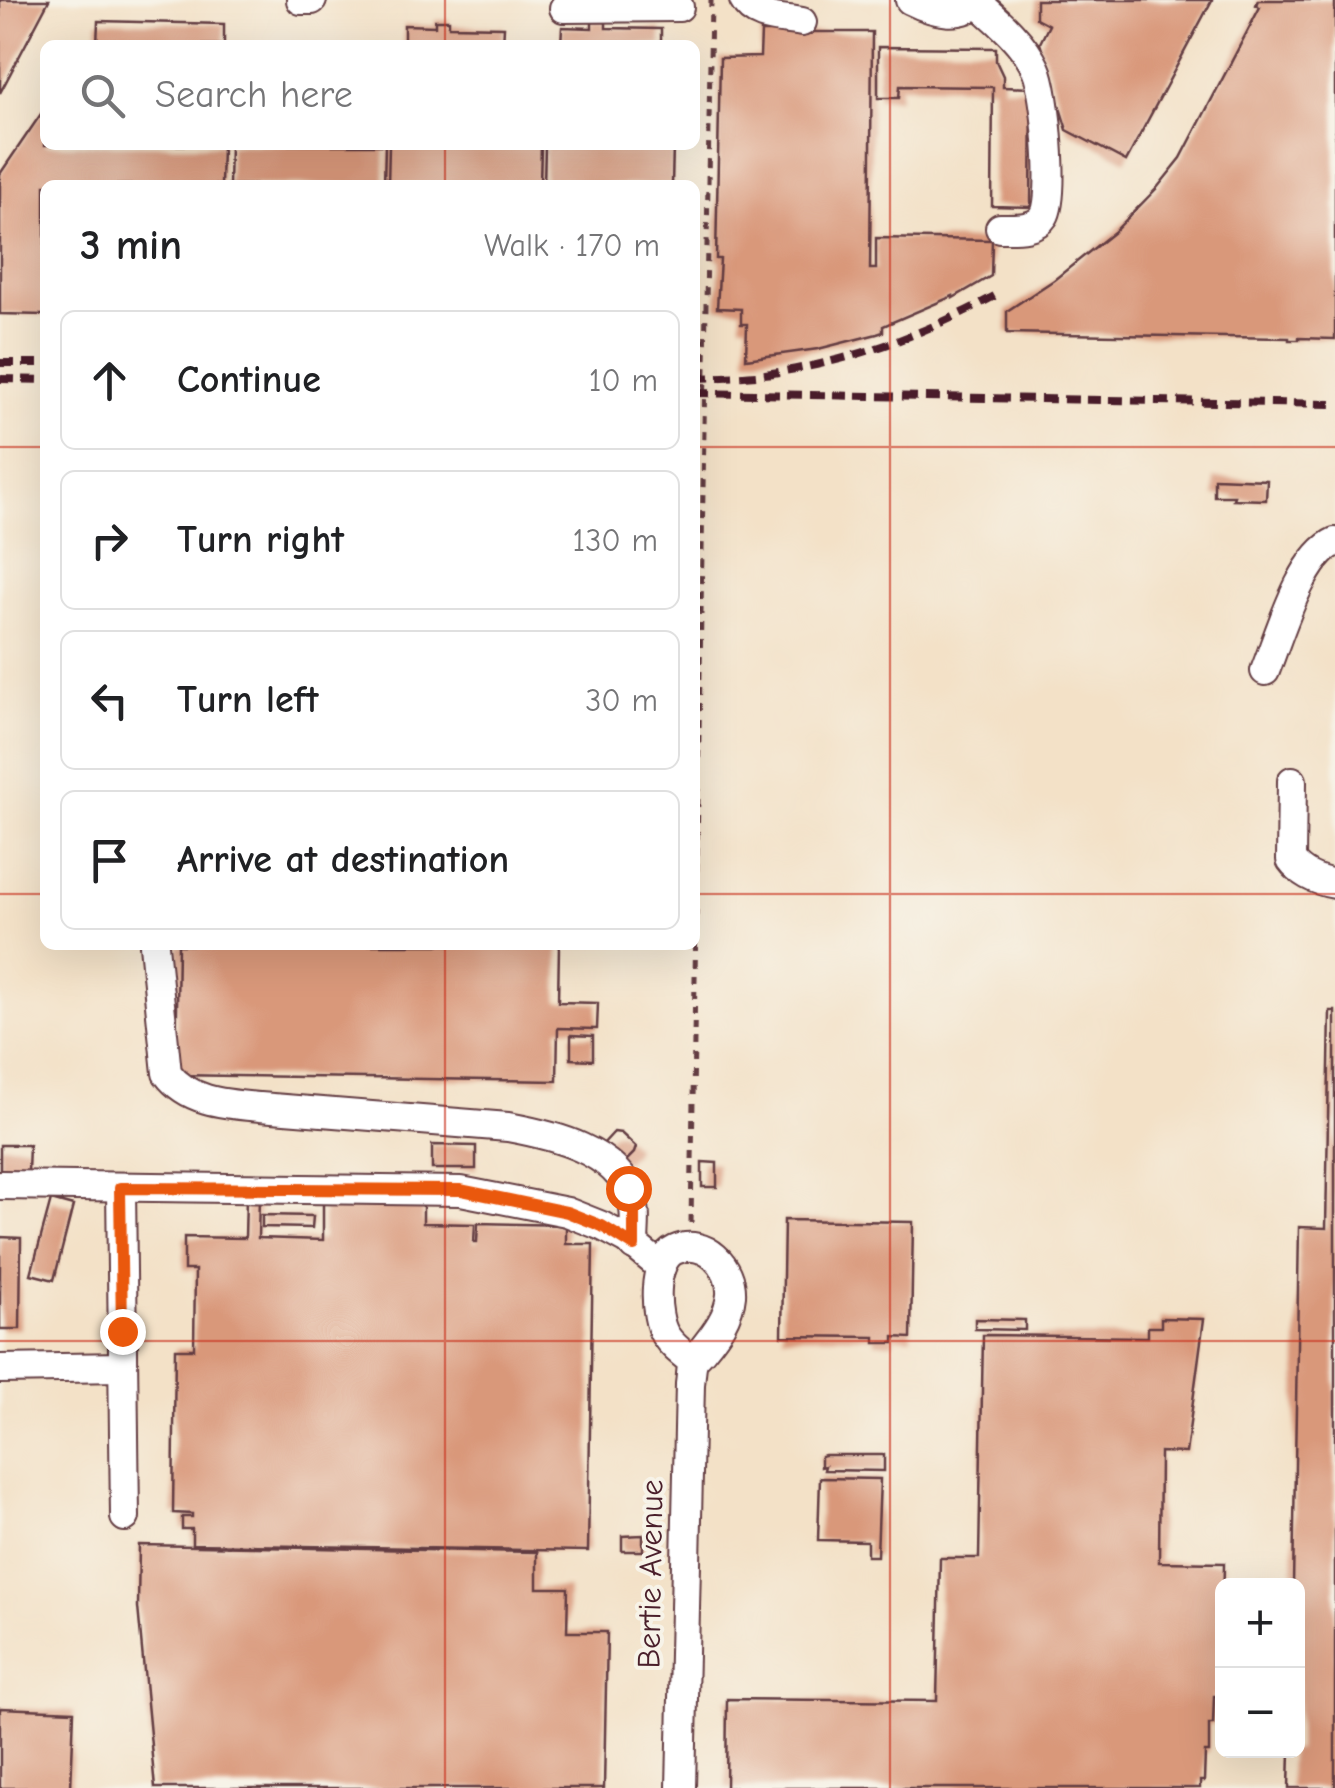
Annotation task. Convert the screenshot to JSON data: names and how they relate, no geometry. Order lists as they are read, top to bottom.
{
  "streets": {
    "street": ["Bertie Avenue"]
  },
  "page": {
    "search": "Search here",
    "heading": ["3 min", "Walk · 170 m"],
    "list": [
      ["Continue", "10 m"],
      ["Turn right", "130 m"],
      ["Turn left", "30 m"],
      "Arrive at destination"
    ],
    "map_buttons": ["+", "−"]
  }
}
